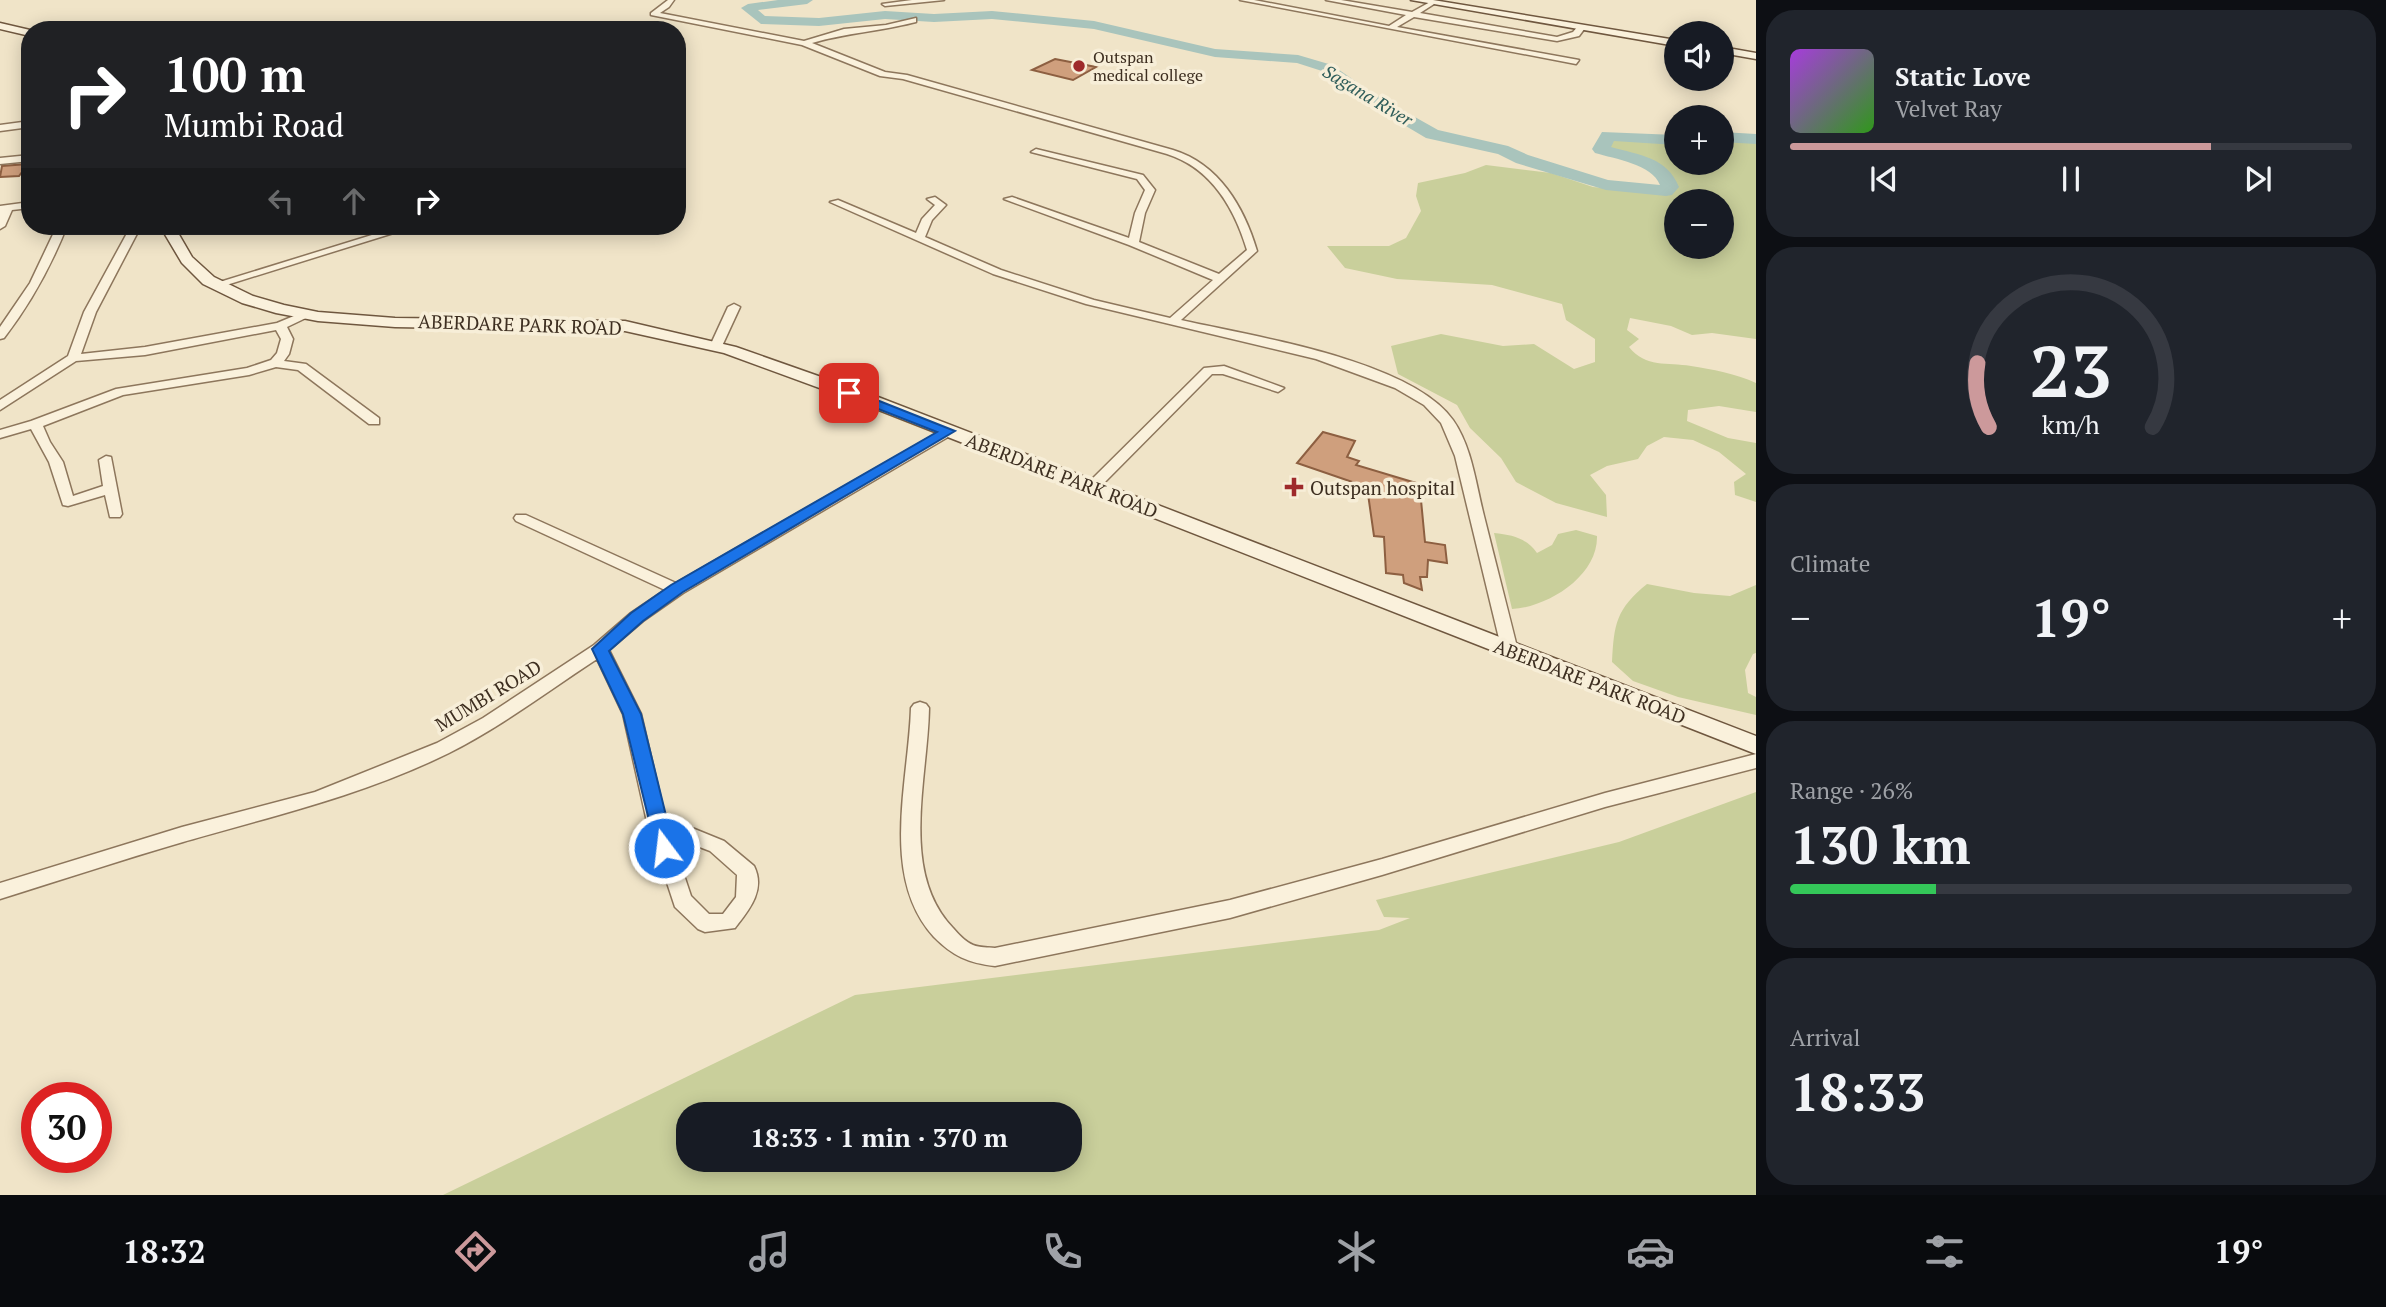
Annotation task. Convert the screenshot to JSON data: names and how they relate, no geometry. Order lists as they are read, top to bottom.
{
  "streets": {
    "street": ["ABERDARE PARK ROAD", "MUMBI ROAD"]
  },
  "crossings": [
    ["ABERDARE PARK ROAD", "MUMBI ROAD"]
  ],
  "water": ["Sagana River"],
  "places": {
    "other": ["Outspan medical college"],
    "health": ["Outspan hospital"]
  },
  "page": {
    "map_buttons": ["+", "−"],
    "turn": ["100 m", "Mumbi Road"],
    "song": ["Static Love", "Velvet Ray"],
    "tile": [
      "Climate",
      ["Range · 26%", "130 km"],
      ["Arrival", "18:33"]
    ],
    "heat": ["−", "19°", "+"],
    "limit": "30",
    "trip": "18:33 · 1 min · 370 m",
    "tabs": ["18:32", "19°"],
    "gauge": ["23", "km/h"]
  }
}
